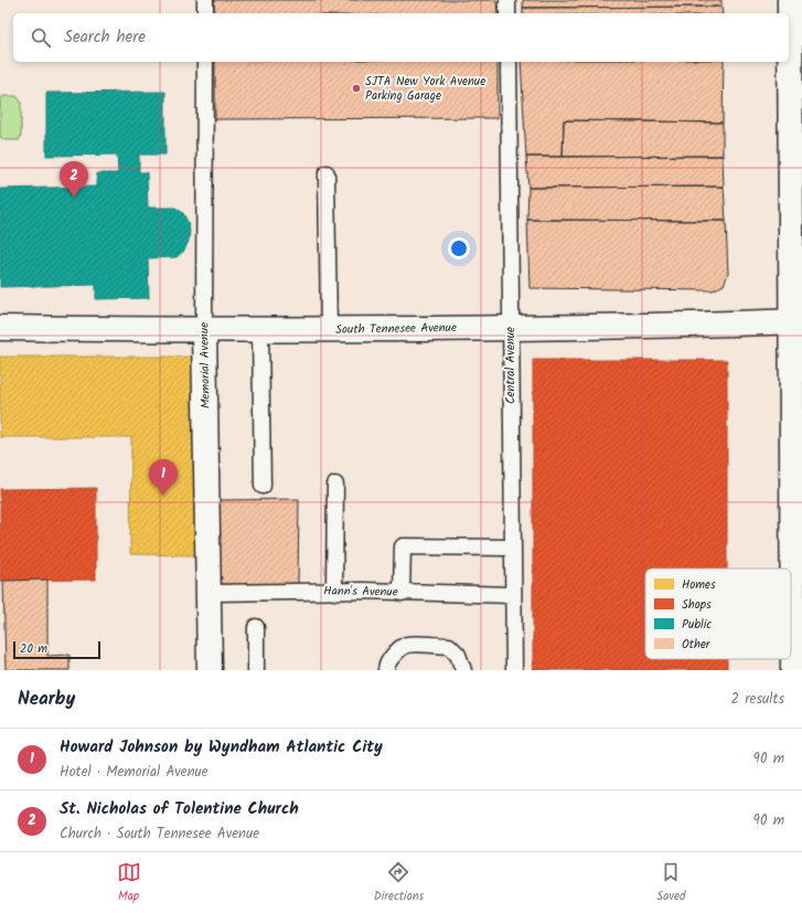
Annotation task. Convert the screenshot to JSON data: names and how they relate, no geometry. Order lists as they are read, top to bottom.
{
  "streets": {
    "main road": ["South Tennesee Avenue", "Memorial Avenue"],
    "lane": ["Central Avenue", "Hann's Avenue"]
  },
  "crossings": [
    ["South Tennesee Avenue", "Memorial Avenue"],
    ["South Tennesee Avenue", "Central Avenue"],
    ["Memorial Avenue", "Hann's Avenue"],
    ["Central Avenue", "Hann's Avenue"]
  ],
  "places": ["SJTA New York Avenue Parking Garage"],
  "legend": [
    "Homes",
    "Shops",
    "Public",
    "Other"
  ],
  "scale_bar": "20 m",
  "page": {
    "search": "Search here",
    "pins": ["2", "1"],
    "scale": "20 m",
    "heading": ["Nearby", "2 results"],
    "list": [
      {
        "mark": "1",
        "name": "Howard Johnson by Wyndham Atlantic City",
        "note": "Hotel · Memorial Avenue",
        "value": "90 m"
      },
      {
        "mark": "2",
        "name": "St. Nicholas of Tolentine Church",
        "note": "Church · South Tennesee Avenue",
        "value": "90 m"
      }
    ],
    "nav": ["Map", "Directions", "Saved"]
  }
}
